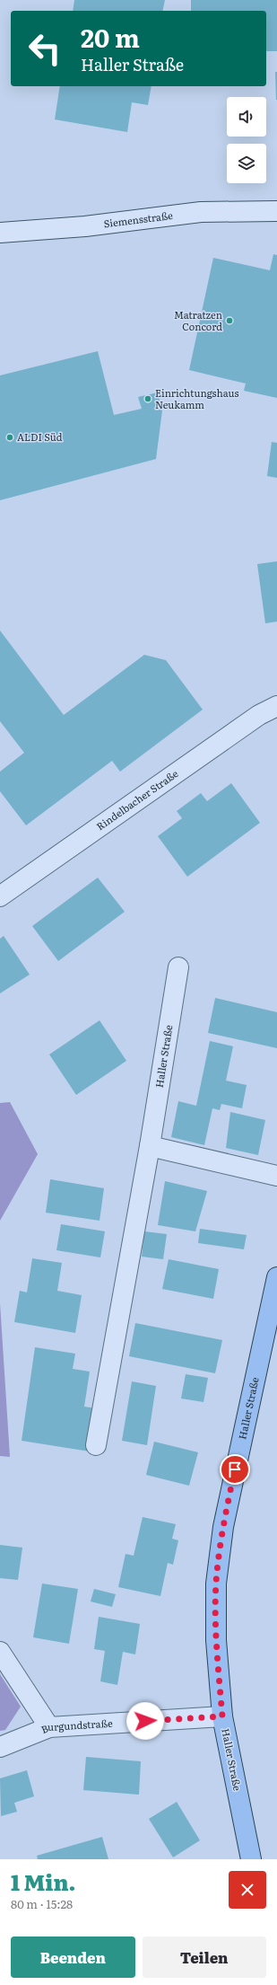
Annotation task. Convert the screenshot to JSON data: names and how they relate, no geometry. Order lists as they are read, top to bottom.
{
  "streets": {
    "main road": ["Haller Straße"],
    "street": ["Siemensstraße", "Rindelbacher Straße", "Burgundstraße"]
  },
  "crossings": [
    ["Haller Straße", "Burgundstraße"]
  ],
  "places": ["Matratzen Concord", "Einrichtungshaus Neukamm", "ALDI Süd"],
  "page": {
    "turn": ["20 m", "Haller Straße"],
    "heading": ["1 Min.", "80 m · 15:28"],
    "buttons": ["Beenden", "Teilen"]
  }
}
